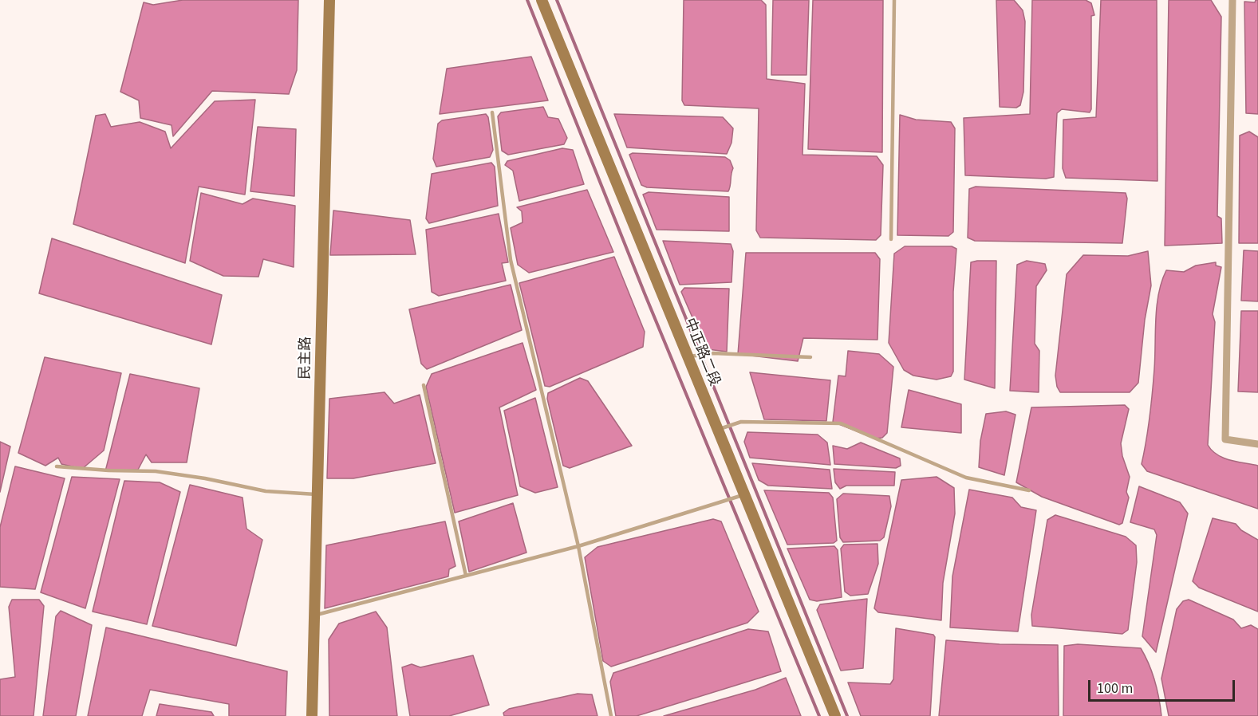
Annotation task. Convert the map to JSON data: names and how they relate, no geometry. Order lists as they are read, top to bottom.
{
  "streets": {
    "main road": ["中正路二段", "民主路"]
  },
  "scale_bar": "100 m"
}
